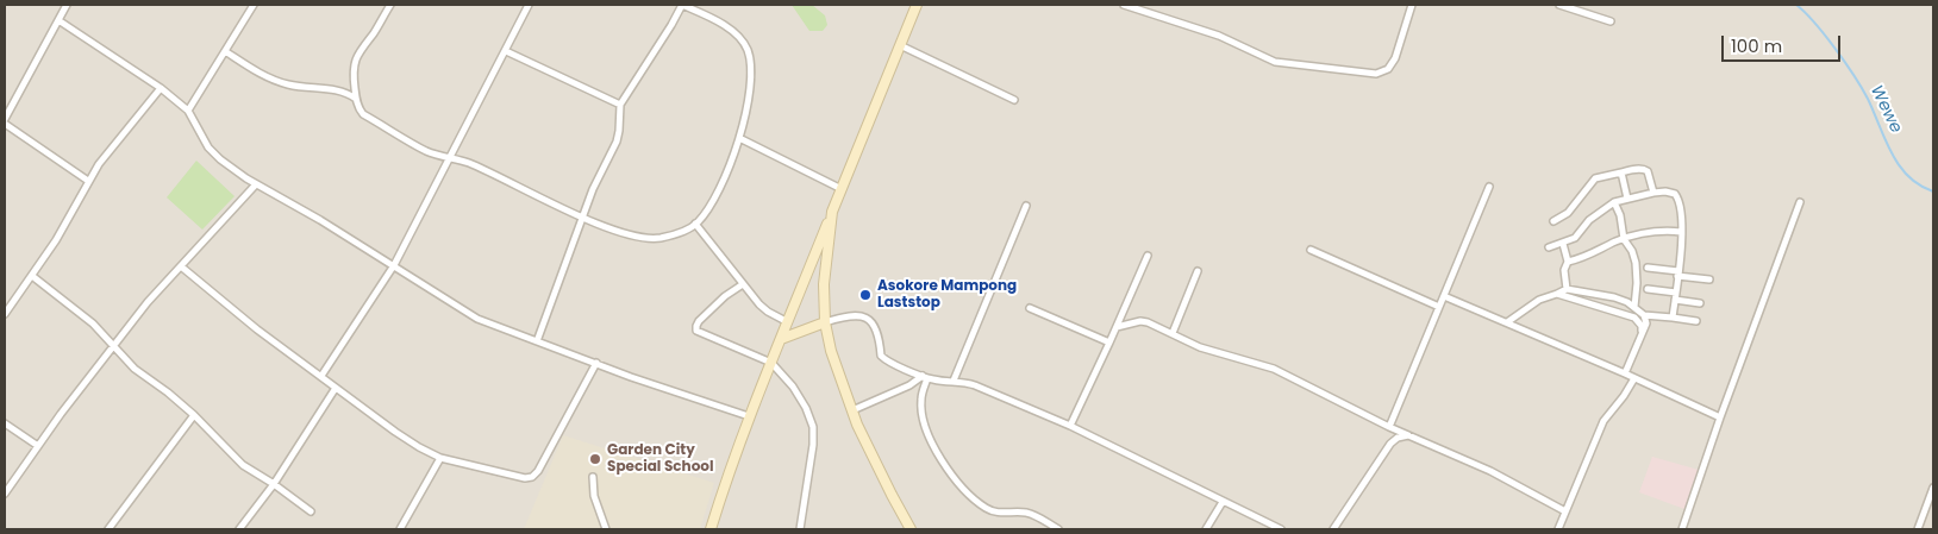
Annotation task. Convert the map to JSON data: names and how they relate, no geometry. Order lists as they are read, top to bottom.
{
  "water": ["Wewe"],
  "places": ["Asokore Mampong Laststop", "Garden City Special School"],
  "scale_bar": "100 m"
}
